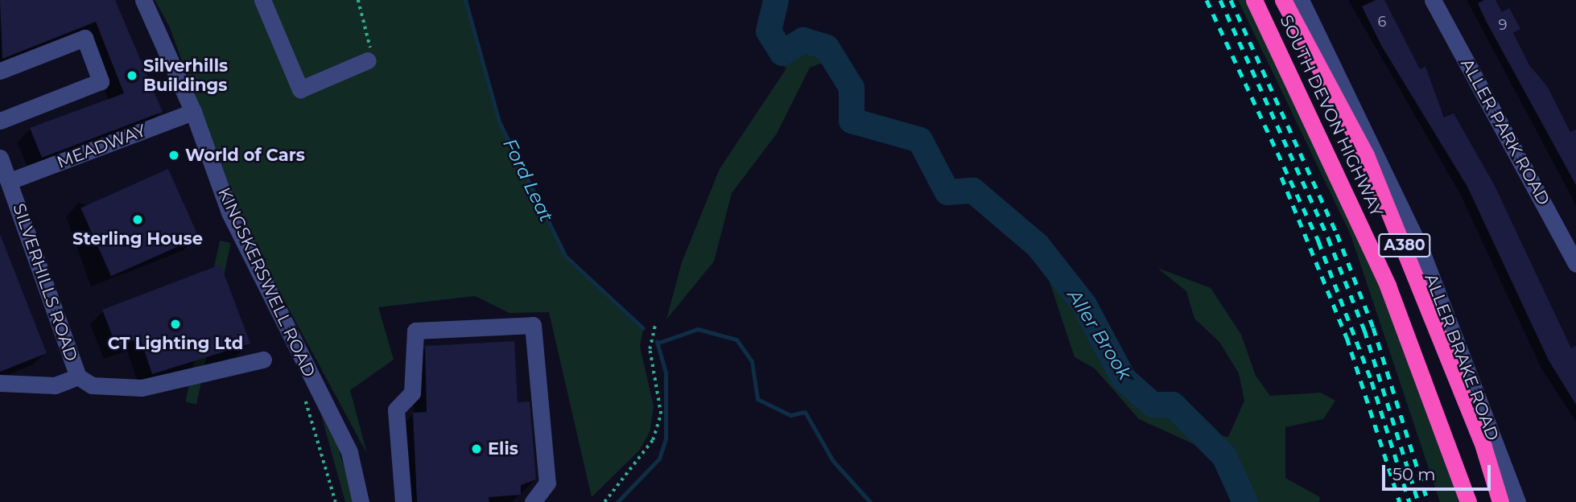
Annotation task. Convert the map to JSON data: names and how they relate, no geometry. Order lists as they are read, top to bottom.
{
  "streets": {
    "highway": ["SOUTH DEVON HIGHWAY", "A380"],
    "street": [
      "ALLER PARK ROAD",
      "MEADWAY",
      "SILVERHILLS ROAD",
      "KINGSKERSWELL ROAD",
      "ALLER BRAKE ROAD"
    ]
  },
  "crossings": [
    ["MEADWAY", "SILVERHILLS ROAD"],
    ["MEADWAY", "KINGSKERSWELL ROAD"]
  ],
  "water": ["Ford Leat", "Aller Brook"],
  "places": [
    "Silverhills Buildings",
    "World of Cars",
    "Sterling House",
    "CT Lighting Ltd",
    "Elis"
  ],
  "house_numbers": ["6", "9"],
  "scale_bar": "50 m"
}
